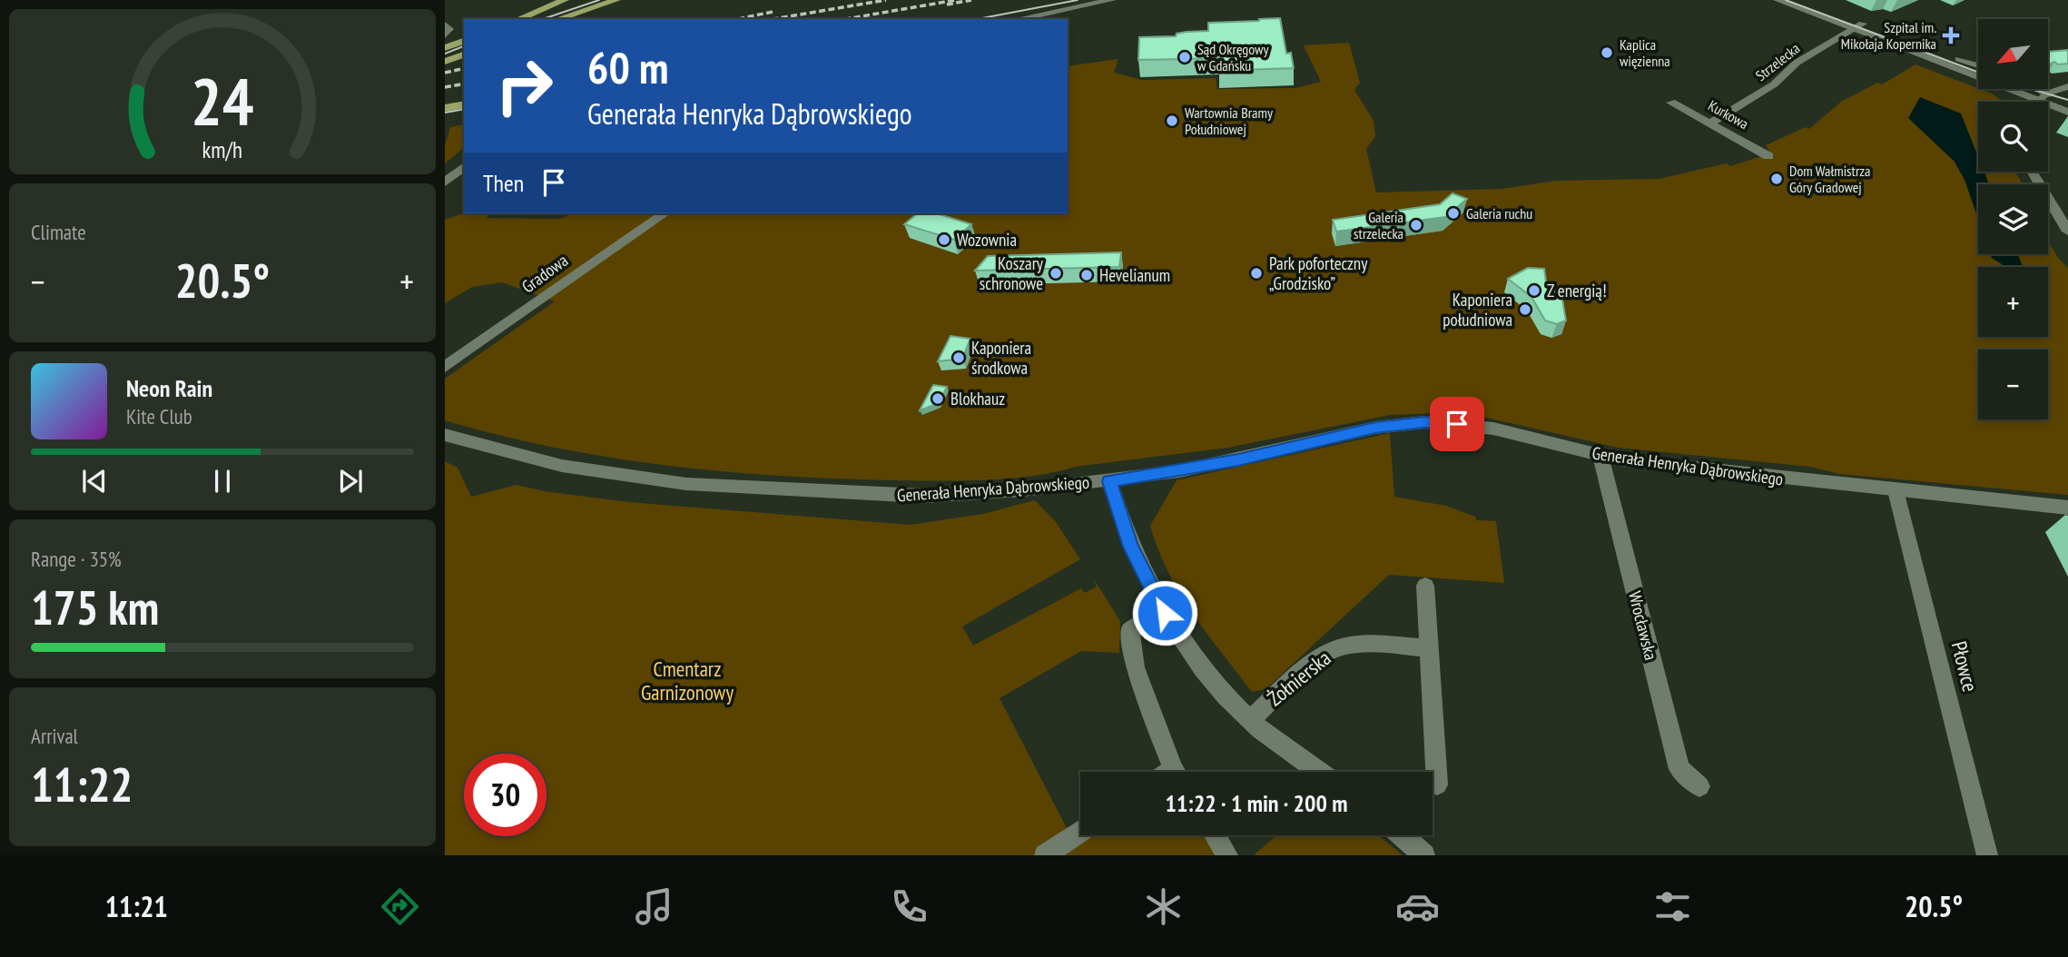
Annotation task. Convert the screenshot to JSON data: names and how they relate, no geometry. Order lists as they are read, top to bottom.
{
  "streets": {
    "street": [
      "Strzelecka",
      "Kurkowa",
      "Gradowa",
      "Generała Henryka Dąbrowskiego",
      "Wrocławska",
      "Płowce",
      "Żołnierska"
    ]
  },
  "crossings": [
    ["Strzelecka", "Kurkowa"],
    ["Generała Henryka Dąbrowskiego", "Wrocławska"],
    ["Generała Henryka Dąbrowskiego", "Płowce"]
  ],
  "parks": ["Cmentarz Garnizonowy"],
  "places": {
    "health": ["Szpital im. Mikołaja Kopernika"],
    "other": [
      "Kaplica więzienna",
      "Sąd Okręgowy w Gdańsku",
      "Wartownia Bramy Południowej",
      "Dom Wałmistrza Góry Gradowej",
      "Galeria ruchu",
      "Galeria strzelecka",
      "Wozownia",
      "Koszary schronowe",
      "Park poforteczny „Grodzisko”",
      "Hevelianum",
      "Z energią!",
      "Kaponiera południowa",
      "Kaponiera środkowa",
      "Blokhauz"
    ]
  },
  "north": "bottom left",
  "page": {
    "map_buttons": ["+", "−"],
    "turn": ["60 m", "Generała Henryka Dąbrowskiego"],
    "then": "Then",
    "tile": [
      "Climate",
      ["Range · 35%", "175 km"],
      ["Arrival", "11:22"]
    ],
    "heat": ["−", "20.5°", "+"],
    "song": ["Neon Rain", "Kite Club"],
    "limit": "30",
    "trip": "11:22 · 1 min · 200 m",
    "tabs": ["11:21", "20.5°"],
    "gauge": ["24", "km/h"]
  }
}
